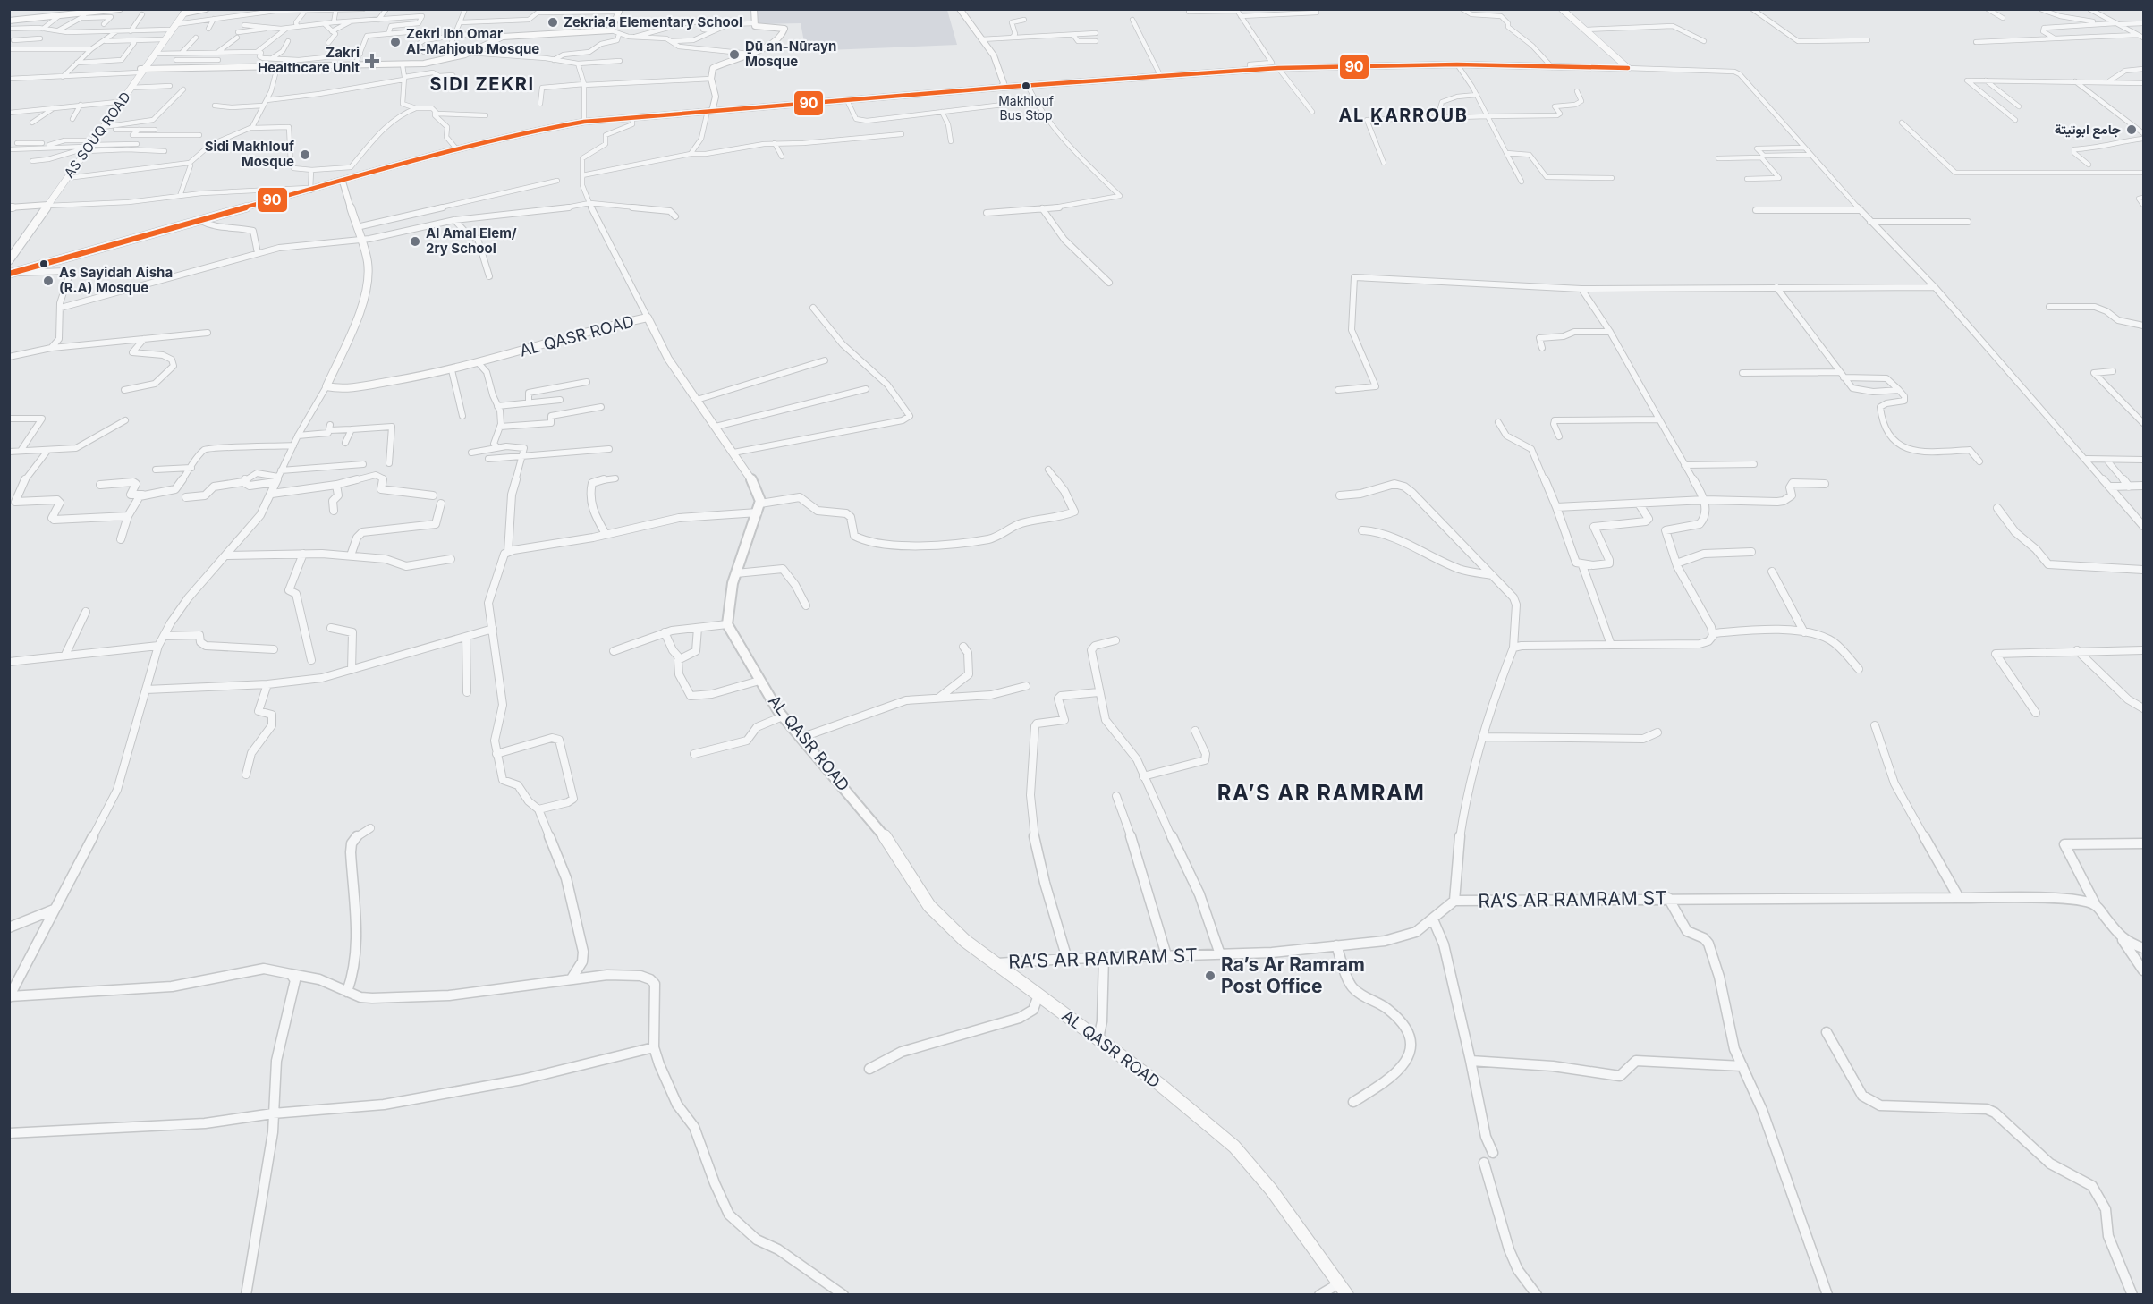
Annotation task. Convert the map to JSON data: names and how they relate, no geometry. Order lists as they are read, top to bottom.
{
  "streets": {
    "main road": ["AS SOUQ ROAD"],
    "street": ["AL QASR ROAD", "RA’S AR RAMRAM ST"]
  },
  "crossings": [
    ["AL QASR ROAD", "RA’S AR RAMRAM ST"]
  ],
  "districts": ["SIDI ZEKRI", "AL ḴARROUB", "RA’S AR RAMRAM"],
  "places": {
    "other": [
      "Zekria’a Elementary School",
      "Zekri Ibn Omar Al-Mahjoub Mosque",
      "Ḏū an-Nūrayn Mosque",
      "Makhlouf Bus Stop",
      "جامع ابوتيتة",
      "Sidi Makhlouf Mosque",
      "Al Amal Elem/ 2ry School",
      "As Sayidah Aisha (R.A) Mosque",
      "Ra’s Ar Ramram Post Office"
    ],
    "health": ["Zakri Healthcare Unit"]
  },
  "lines": ["transit line 90"]
}
